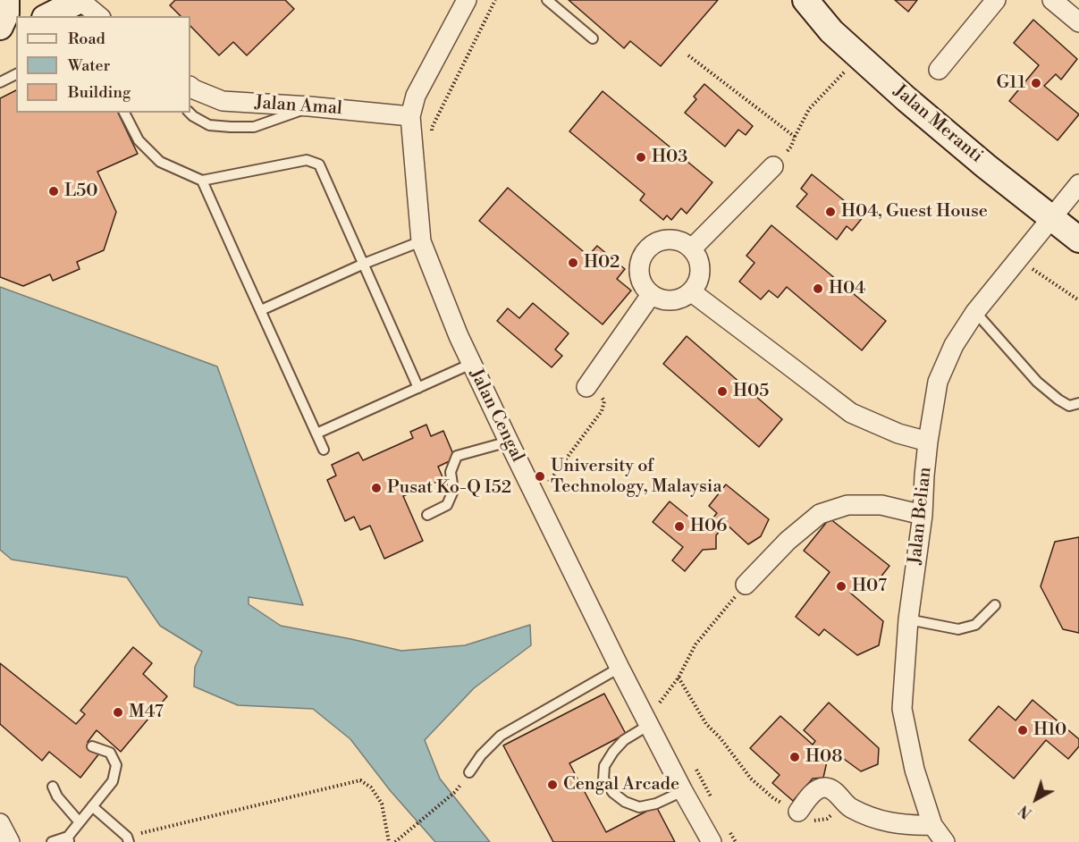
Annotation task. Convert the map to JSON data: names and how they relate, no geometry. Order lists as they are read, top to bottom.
{
  "streets": {
    "street": [
      "Jalan Amal",
      "Jalan Meranti",
      "Jalan Cengal",
      "Jalan Belian"
    ]
  },
  "crossings": [
    ["Jalan Amal", "Jalan Cengal"],
    ["Jalan Meranti", "Jalan Belian"]
  ],
  "places": [
    "G11",
    "H03",
    "L50",
    "H04, Guest House",
    "H02",
    "H04",
    "H05",
    "University of Technology, Malaysia",
    "Pusat Ko-Q I52",
    "H06",
    "H07",
    "M47",
    "H10",
    "H08",
    "Cengal Arcade"
  ],
  "legend": ["Road", "Water", "Building"],
  "north": "bottom left"
}
